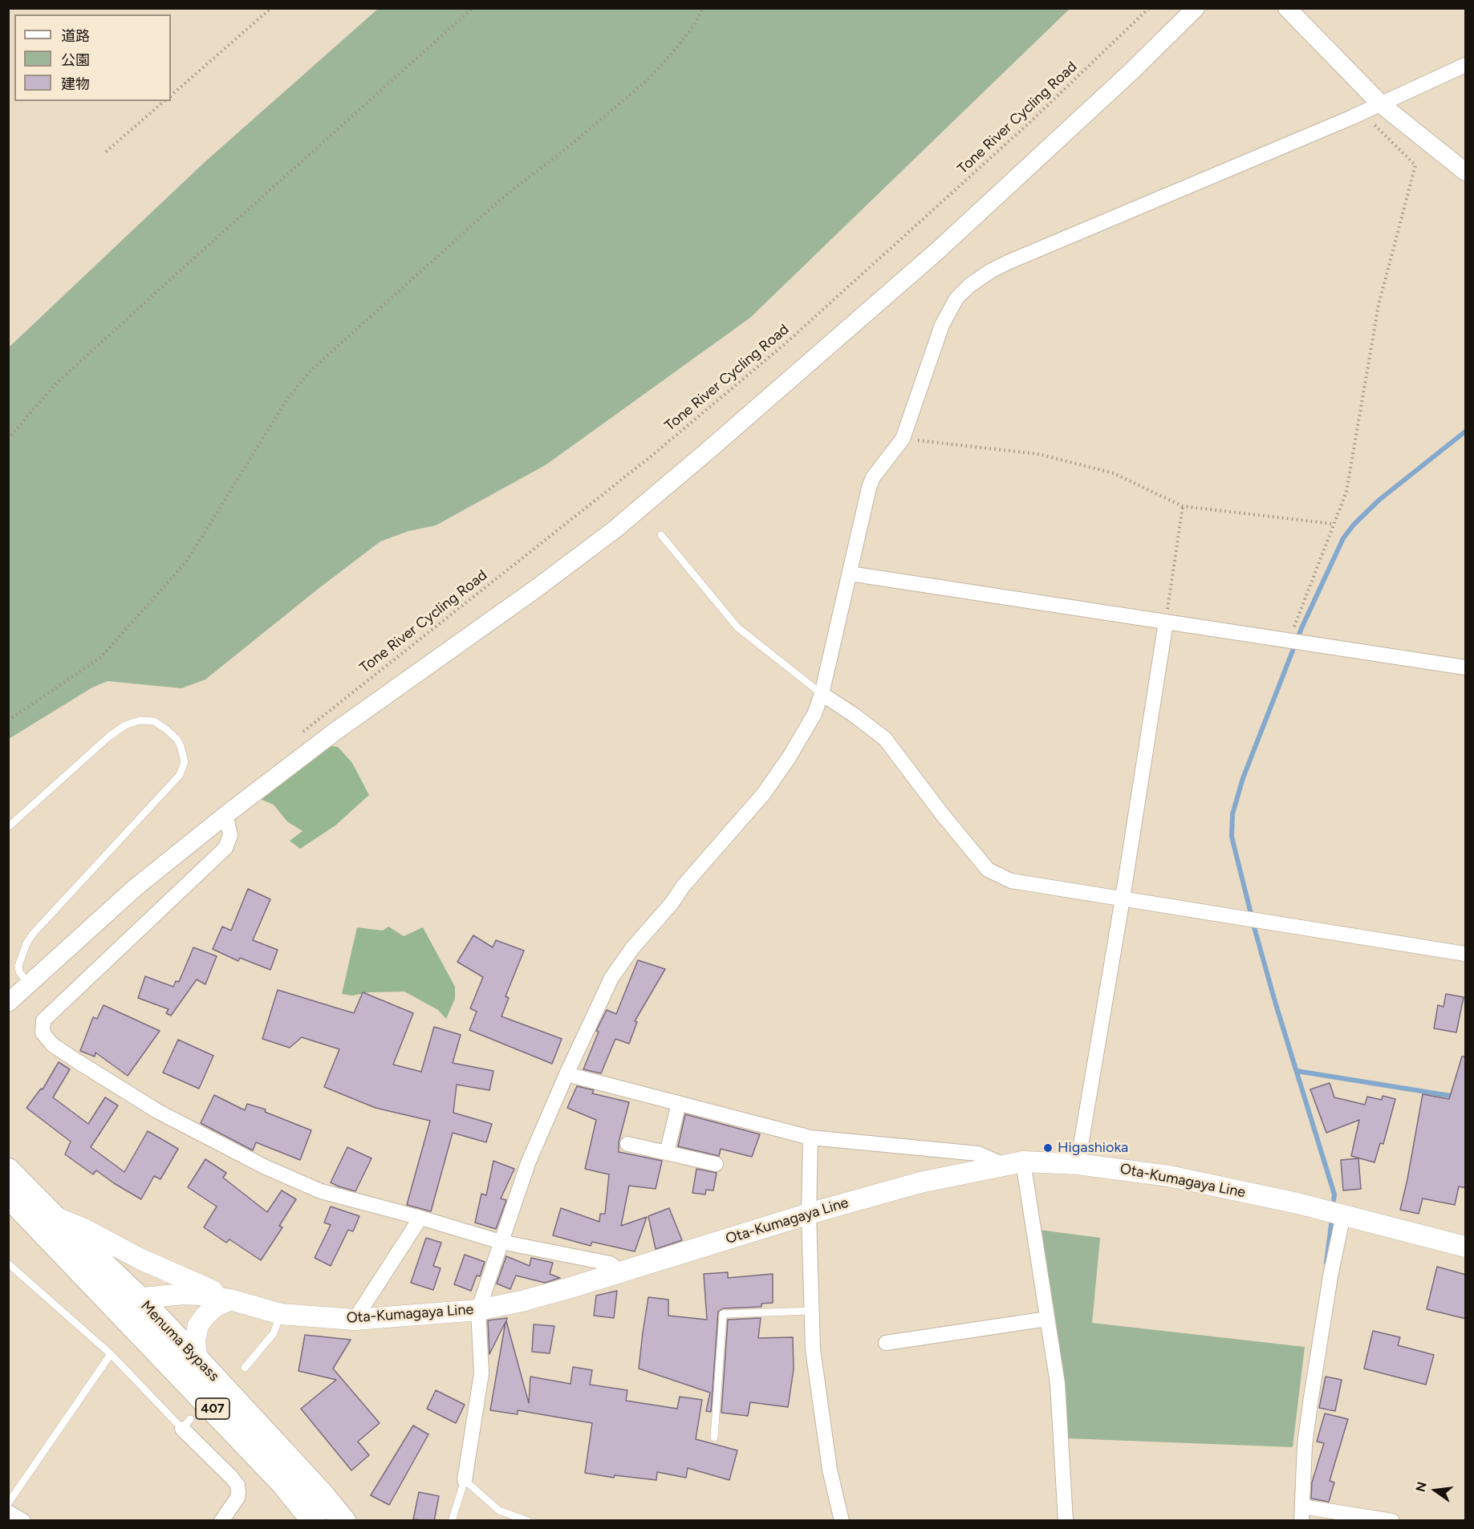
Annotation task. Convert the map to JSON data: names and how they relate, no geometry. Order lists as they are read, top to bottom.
{
  "streets": {
    "highway": ["Menuma Bypass", "407"],
    "main road": ["Ota-Kumagaya Line"],
    "path": ["Tone River Cycling Road"]
  },
  "crossings": [
    ["Ota-Kumagaya Line", "Menuma Bypass"]
  ],
  "places": ["Higashioka"],
  "legend": ["道路", "公園", "建物"],
  "north": "left"
}
